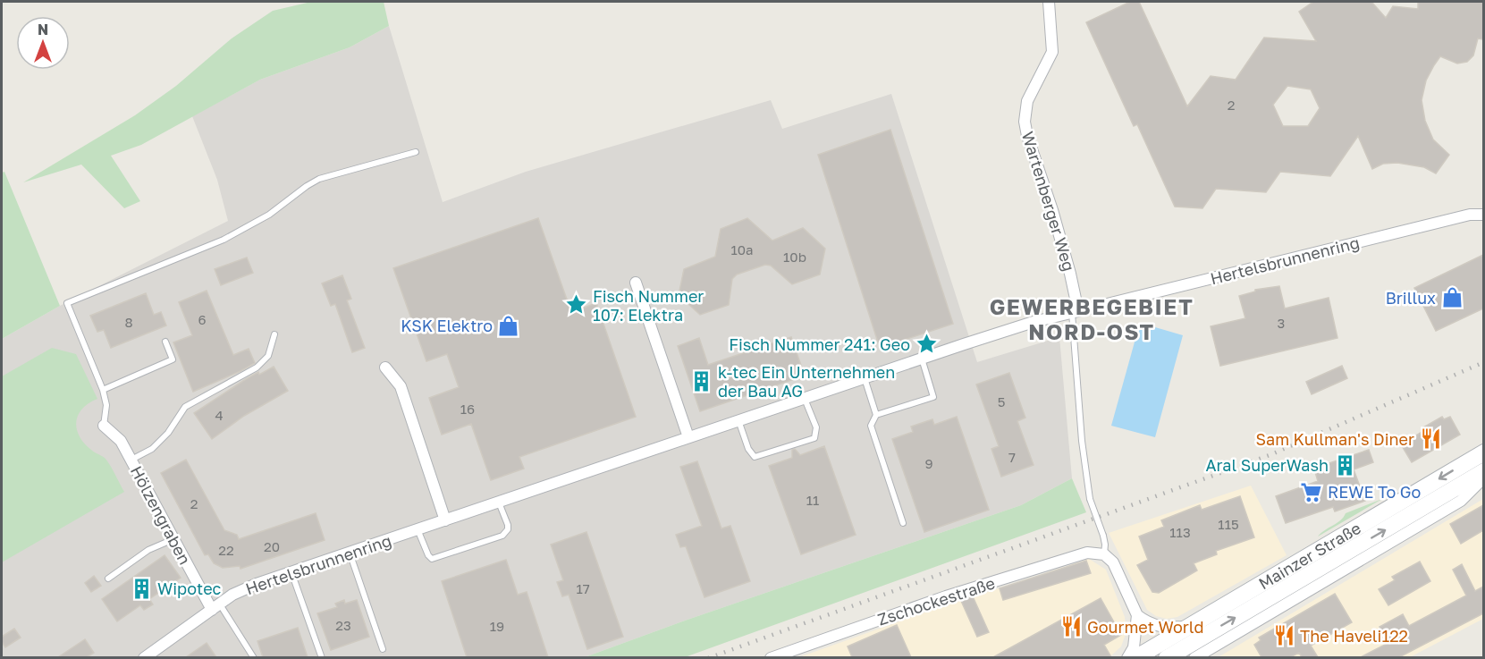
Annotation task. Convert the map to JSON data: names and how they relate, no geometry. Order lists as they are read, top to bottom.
{
  "streets": {
    "main road": ["Mainzer Straße"],
    "street": [
      "Wartenberger Weg",
      "Hertelsbrunnenring",
      "Hölzengraben",
      "Zschockestraße"
    ]
  },
  "crossings": [
    ["Wartenberger Weg", "Hertelsbrunnenring"],
    ["Wartenberger Weg", "Zschockestraße"],
    ["Hertelsbrunnenring", "Hölzengraben"]
  ],
  "districts": ["GEWERBEGEBIET NORD-OST"],
  "places": {
    "shop": ["Brillux", "KSK Elektro"],
    "place": ["Fisch Nummer 107: Elektra", "Fisch Nummer 241: Geo"],
    "building": ["k-tec Ein Unternehmen der Bau AG", "Aral SuperWash", "Wipotec"],
    "restaurant": ["Sam Kullman's Diner", "Gourmet World", "The Haveli122"],
    "supermarket": ["REWE To Go"]
  },
  "house_numbers": [
    "2",
    "10a",
    "10b",
    "6",
    "8",
    "3",
    "5",
    "16",
    "4",
    "7",
    "9",
    "11",
    "2",
    "115",
    "113",
    "20",
    "22",
    "17",
    "23",
    "19"
  ],
  "north": "top"
}
